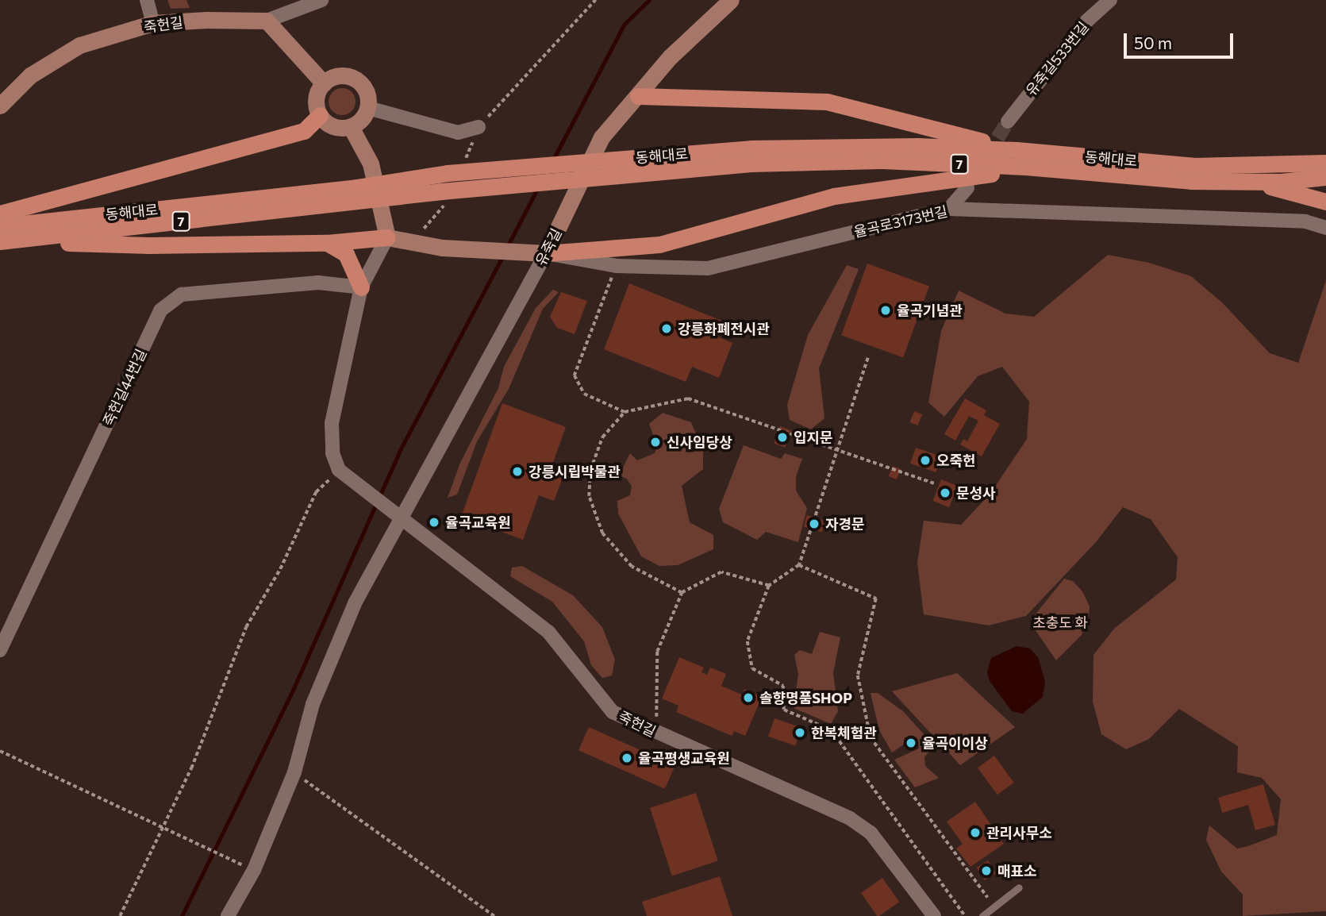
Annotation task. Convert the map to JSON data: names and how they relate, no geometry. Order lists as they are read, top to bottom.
{
  "streets": {
    "main road": ["동해대로", "7"],
    "street": [
      "죽헌길",
      "유죽길533번길",
      "율곡로3173번길",
      "유죽길",
      "죽헌길44번길"
    ]
  },
  "crossings": [
    ["죽헌길", "유죽길"],
    ["율곡로3173번길", "유죽길"]
  ],
  "parks": ["초충도 화"],
  "places": [
    "율곡기념관",
    "강릉화폐전시관",
    "입지문",
    "신사임당상",
    "오죽헌",
    "강릉시립박물관",
    "문성사",
    "율곡교육원",
    "자경문",
    "솔향명품SHOP",
    "한복체험관",
    "율곡이이상",
    "율곡평생교육원",
    "관리사무소",
    "매표소"
  ],
  "scale_bar": "50 m"
}
